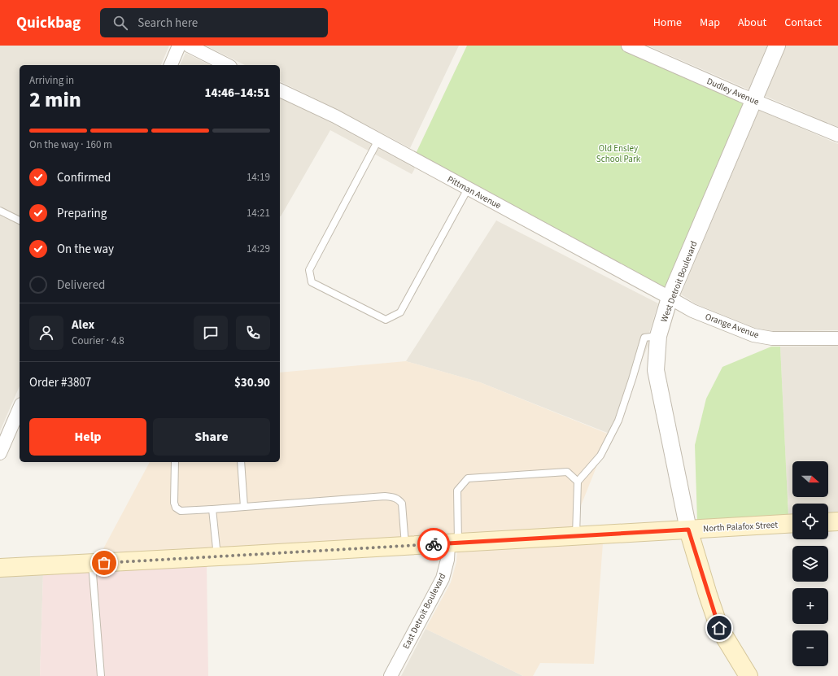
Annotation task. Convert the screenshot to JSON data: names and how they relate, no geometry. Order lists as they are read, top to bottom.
{
  "streets": {
    "main road": ["North Palafox Street"],
    "street": [
      "Dudley Avenue",
      "Pittman Avenue",
      "West Detroit Boulevard",
      "Orange Avenue",
      "East Detroit Boulevard"
    ]
  },
  "crossings": [
    ["Dudley Avenue", "West Detroit Boulevard"],
    ["Pittman Avenue", "West Detroit Boulevard"],
    ["Pittman Avenue", "Orange Avenue"],
    ["West Detroit Boulevard", "Orange Avenue"],
    ["West Detroit Boulevard", "North Palafox Street"],
    ["North Palafox Street", "East Detroit Boulevard"]
  ],
  "parks": ["Old Ensley School Park"],
  "north": "right",
  "page": {
    "header": "Quickbag",
    "search": "Search here",
    "nav": [
      "Home",
      "Map",
      "About",
      "Contact"
    ],
    "heading": ["2 min", "Arriving in", "14:46–14:51"],
    "panel": [
      "Alex",
      "Courier · 4.8",
      "Order #3807",
      "$30.90"
    ],
    "bar": "On the way · 160 m",
    "list": [
      ["Confirmed", "14:19"],
      ["Preparing", "14:21"],
      ["On the way", "14:29"],
      "Delivered"
    ],
    "buttons": ["Help", "Share"],
    "map_buttons": ["+", "−"]
  }
}
